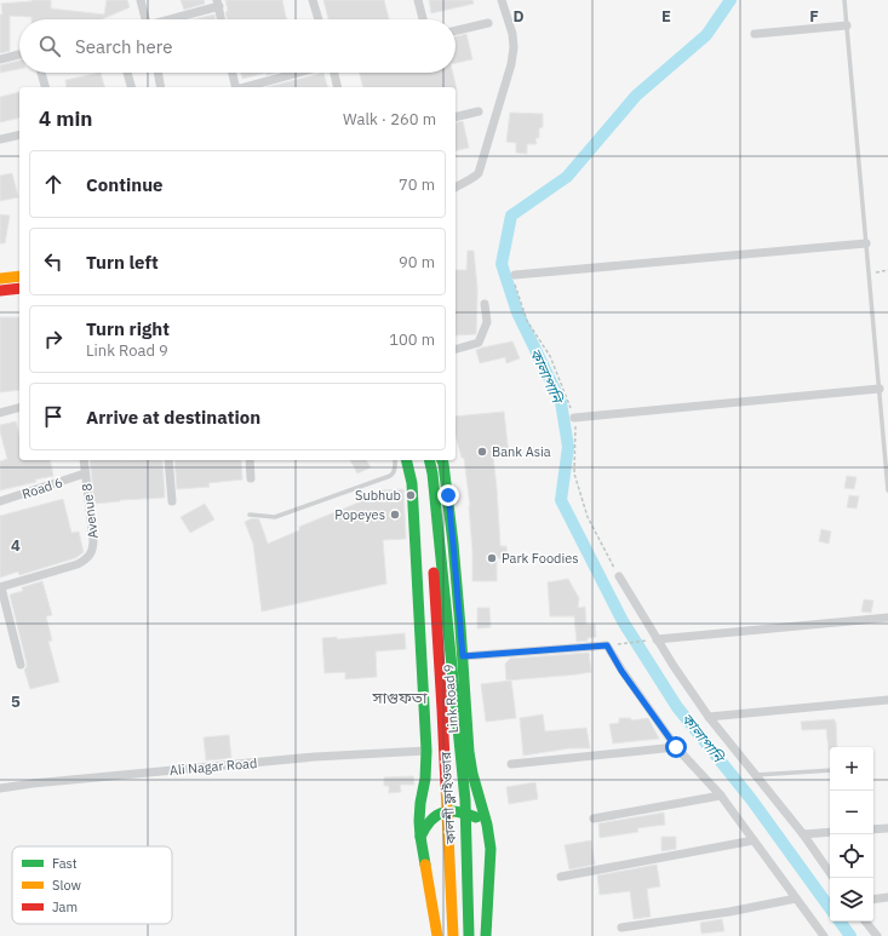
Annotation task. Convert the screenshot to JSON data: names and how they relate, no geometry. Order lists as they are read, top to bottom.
{
  "streets": {
    "main road": ["Link Road 9", "কালশী ফ্লাইওভার"],
    "street": ["Road 6", "Avenue 8", "Ali Nagar Road"]
  },
  "crossings": [
    ["Road 6", "Avenue 8"],
    ["Link Road 9", "Ali Nagar Road"]
  ],
  "districts": ["সাগুফতা"],
  "water": ["কালাপানি"],
  "places": [
    "Bank Asia",
    "Subhub",
    "Popeyes",
    "Park Foodies"
  ],
  "legend": ["Fast", "Slow", "Jam"],
  "page": {
    "search": "Search here",
    "heading": ["4 min", "Walk · 260 m"],
    "list": [
      ["Continue", "70 m"],
      ["Turn left", "90 m"],
      ["Turn right", "Link Road 9", "100 m"],
      "Arrive at destination"
    ],
    "map_buttons": ["+", "−"]
  },
  "grid": {
    "columns": ["D", "E", "F"],
    "rows": ["4", "5"]
  }
}
